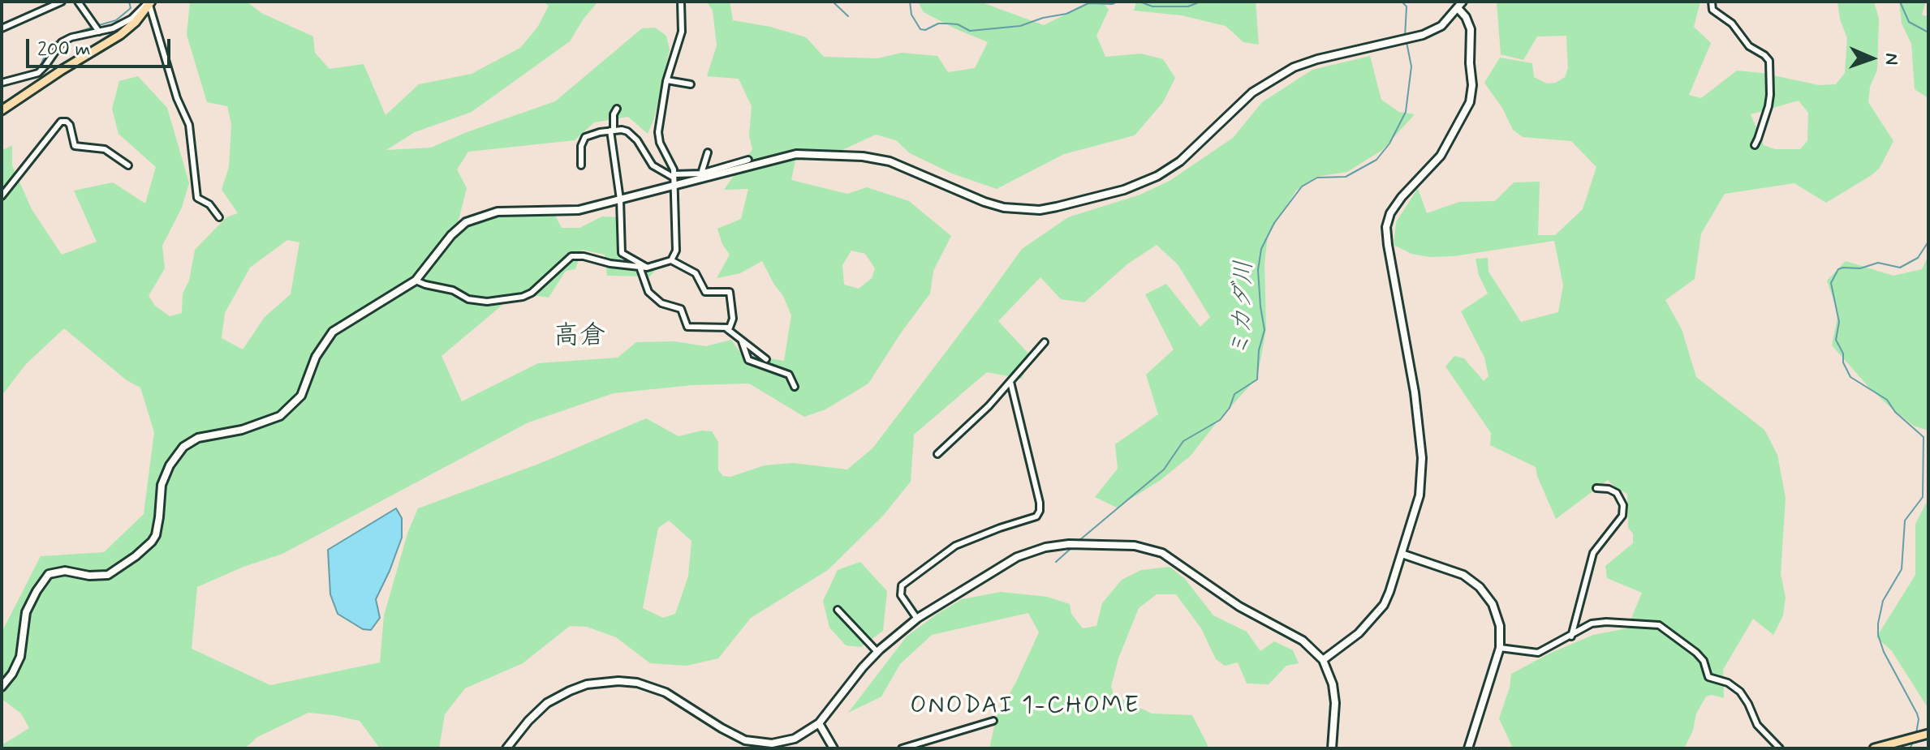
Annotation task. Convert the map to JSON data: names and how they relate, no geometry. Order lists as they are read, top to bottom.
{
  "districts": ["高倉", "ONODAI 1-CHOME"],
  "water": ["ミカダ川"],
  "scale_bar": "200 m",
  "north": "right"
}
